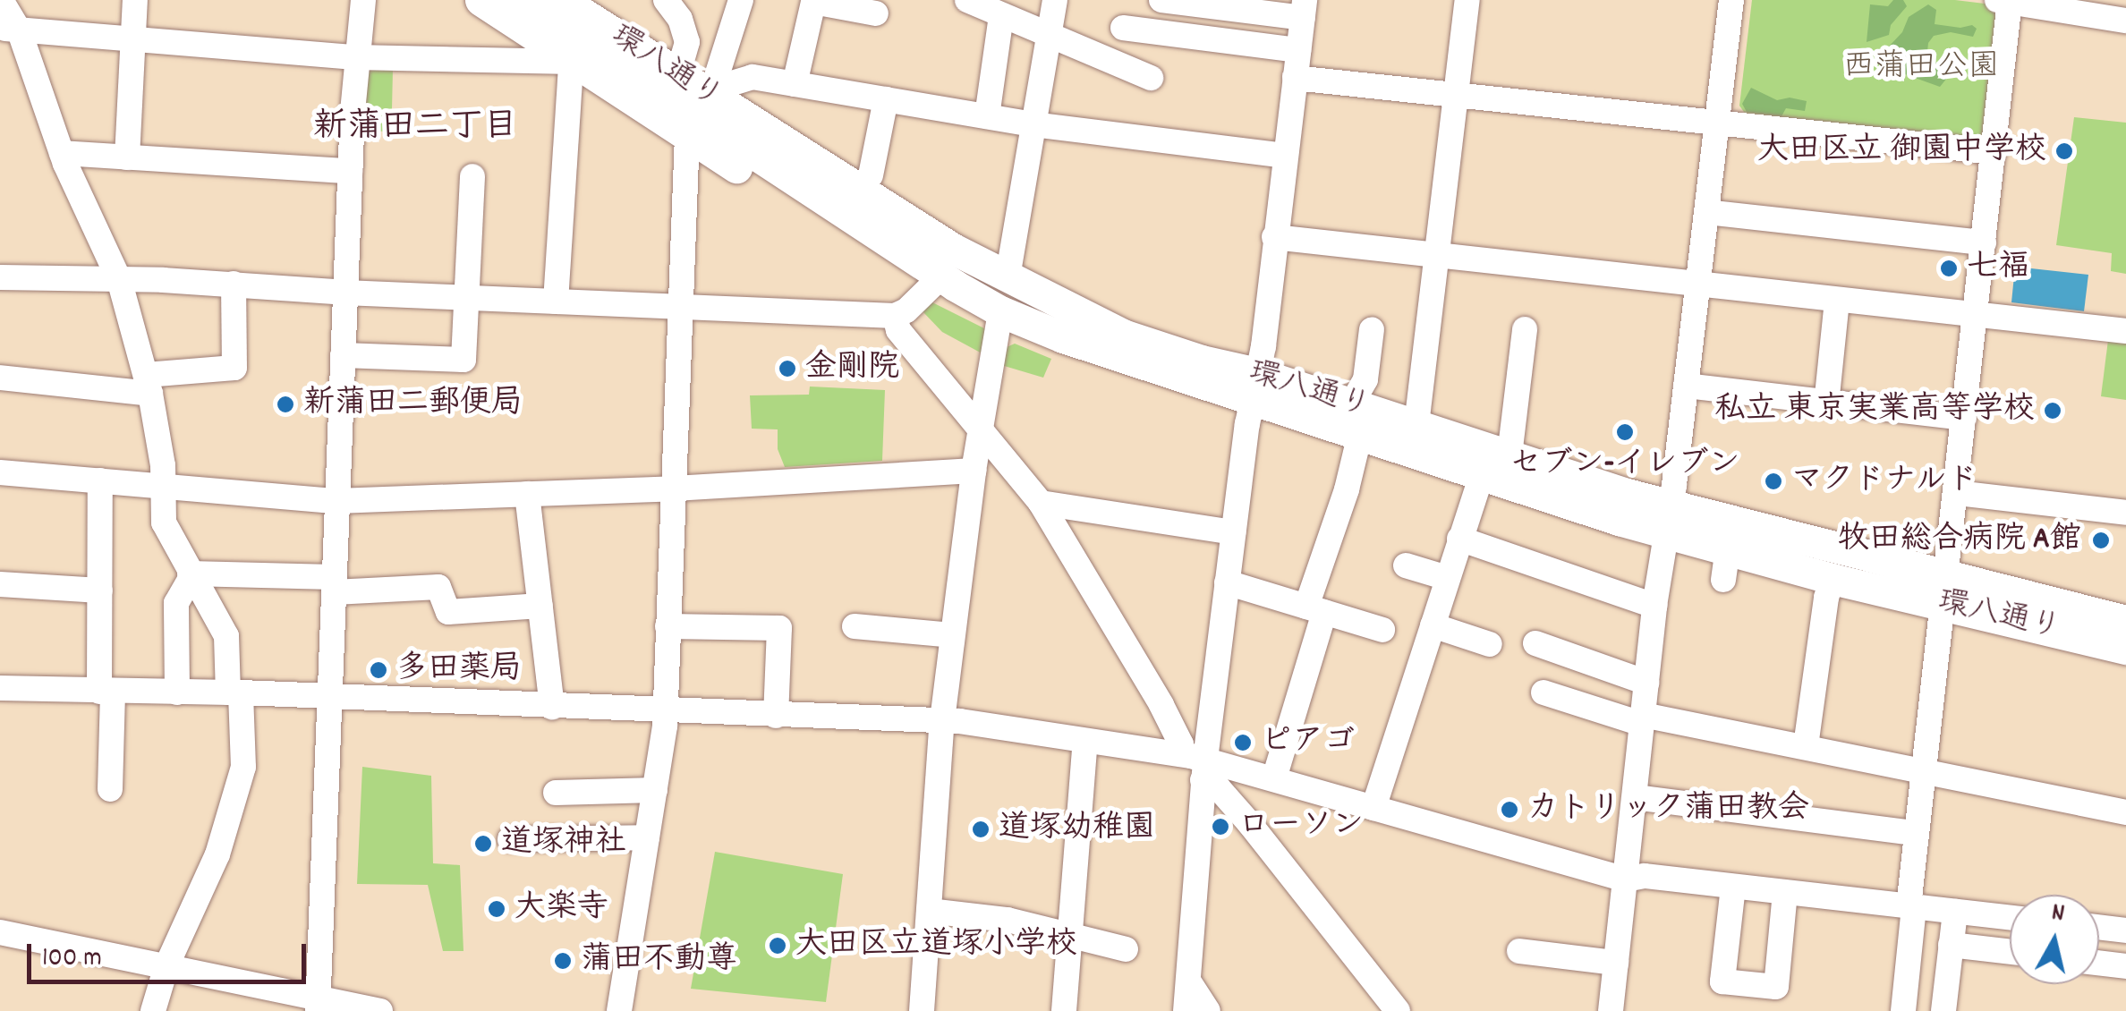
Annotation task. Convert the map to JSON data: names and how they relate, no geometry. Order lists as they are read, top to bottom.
{
  "streets": {
    "main road": ["環八通り"]
  },
  "districts": ["新蒲田二丁目"],
  "parks": ["西蒲田公園"],
  "places": [
    "大田区立 御園中学校",
    "七福",
    "金剛院",
    "新蒲田二郵便局",
    "私立 東京実業高等学校",
    "セブン-イレブン",
    "マクドナルド",
    "牧田総合病院 A館",
    "多田薬局",
    "ピアゴ",
    "カトリック蒲田教会",
    "ローソン",
    "道塚幼稚園",
    "道塚神社",
    "大楽寺",
    "大田区立道塚小学校",
    "蒲田不動尊"
  ],
  "scale_bar": "100 m",
  "north": "top"
}
